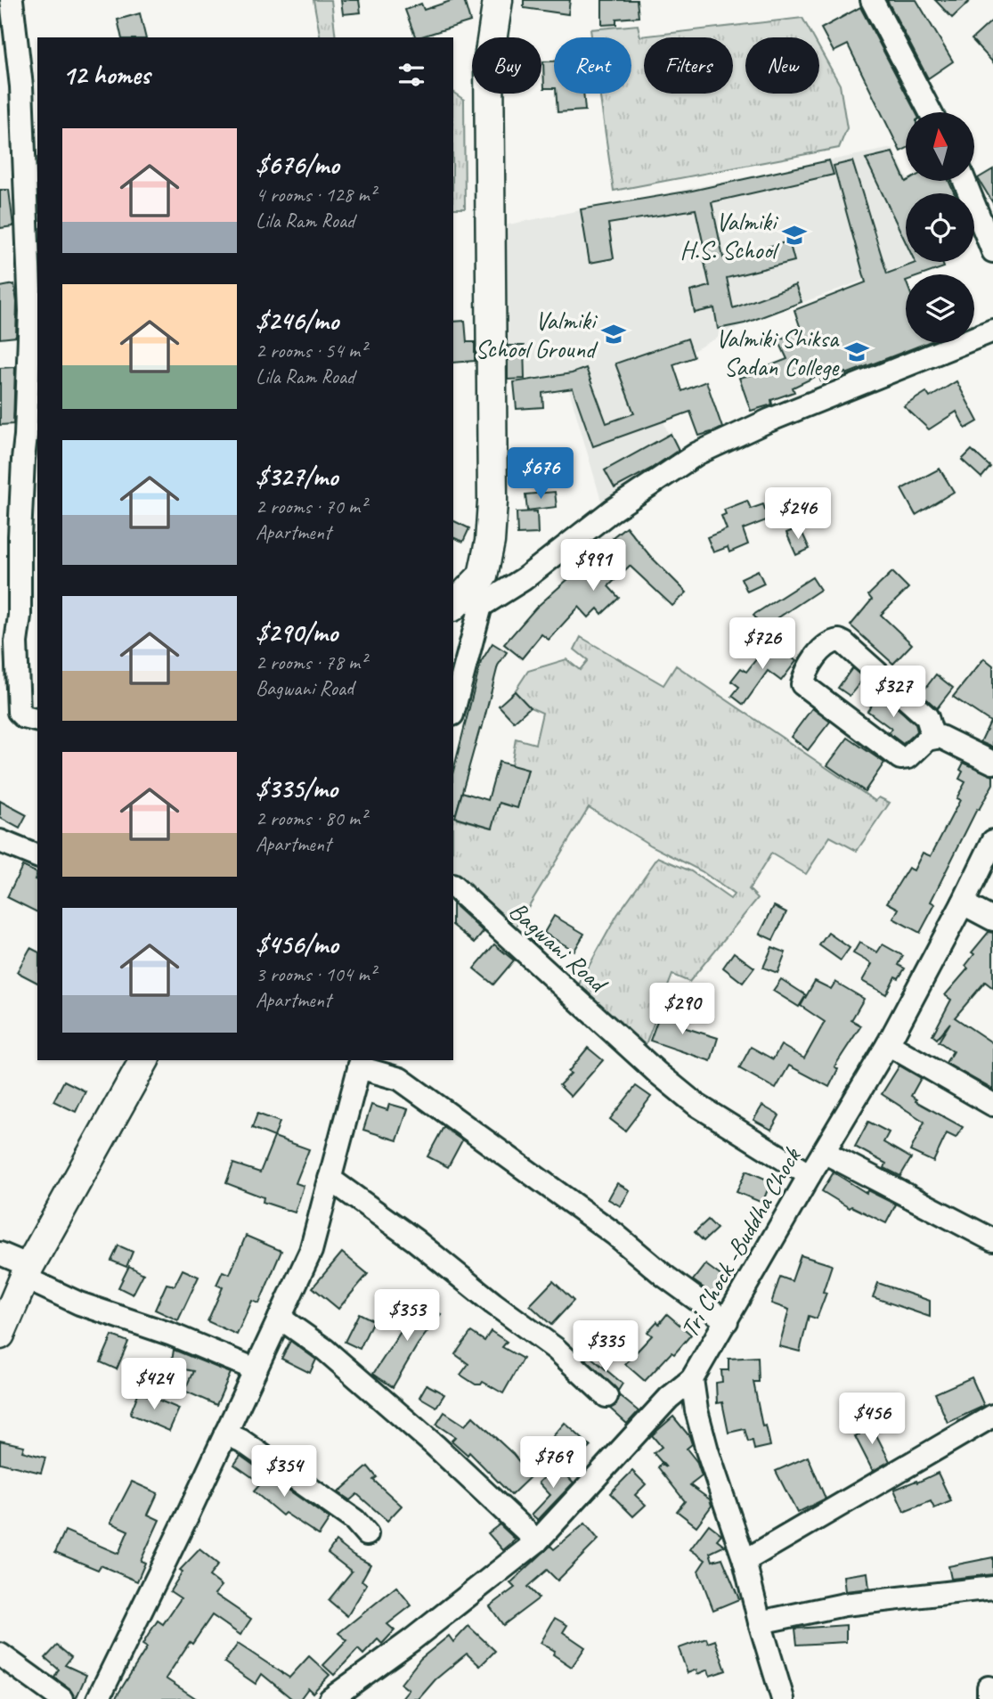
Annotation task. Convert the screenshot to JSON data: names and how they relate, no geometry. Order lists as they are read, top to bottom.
{
  "streets": {
    "street": ["Bagwani Road", "Tri Chock -Buddha Chock"]
  },
  "crossings": [
    ["Bagwani Road", "Tri Chock -Buddha Chock"]
  ],
  "places": {
    "school or university": ["Valmiki H.S. School", "Valmiki School Ground", "Valmiki Shiksa Sadan College"]
  },
  "north": "top",
  "page": {
    "chip": [
      "Buy",
      "Rent",
      "Filters",
      "New"
    ],
    "heading": "12 homes",
    "list": [
      {
        "name": "$676/mo",
        "note": "4 rooms · 128 m² · Lila Ram Road"
      },
      {
        "name": "$246/mo",
        "note": "2 rooms · 54 m² · Lila Ram Road"
      },
      {
        "name": "$327/mo",
        "note": "2 rooms · 70 m² · Apartment"
      },
      {
        "name": "$290/mo",
        "note": "2 rooms · 78 m² · Bagwani Road"
      },
      {
        "name": "$335/mo",
        "note": "2 rooms · 80 m² · Apartment"
      },
      {
        "name": "$456/mo",
        "note": "3 rooms · 104 m² · Apartment"
      }
    ],
    "price": [
      "$676",
      "$246",
      "$991",
      "$726",
      "$327",
      "$290",
      "$353",
      "$335",
      "$424",
      "$456",
      "$769",
      "$354"
    ]
  }
}
